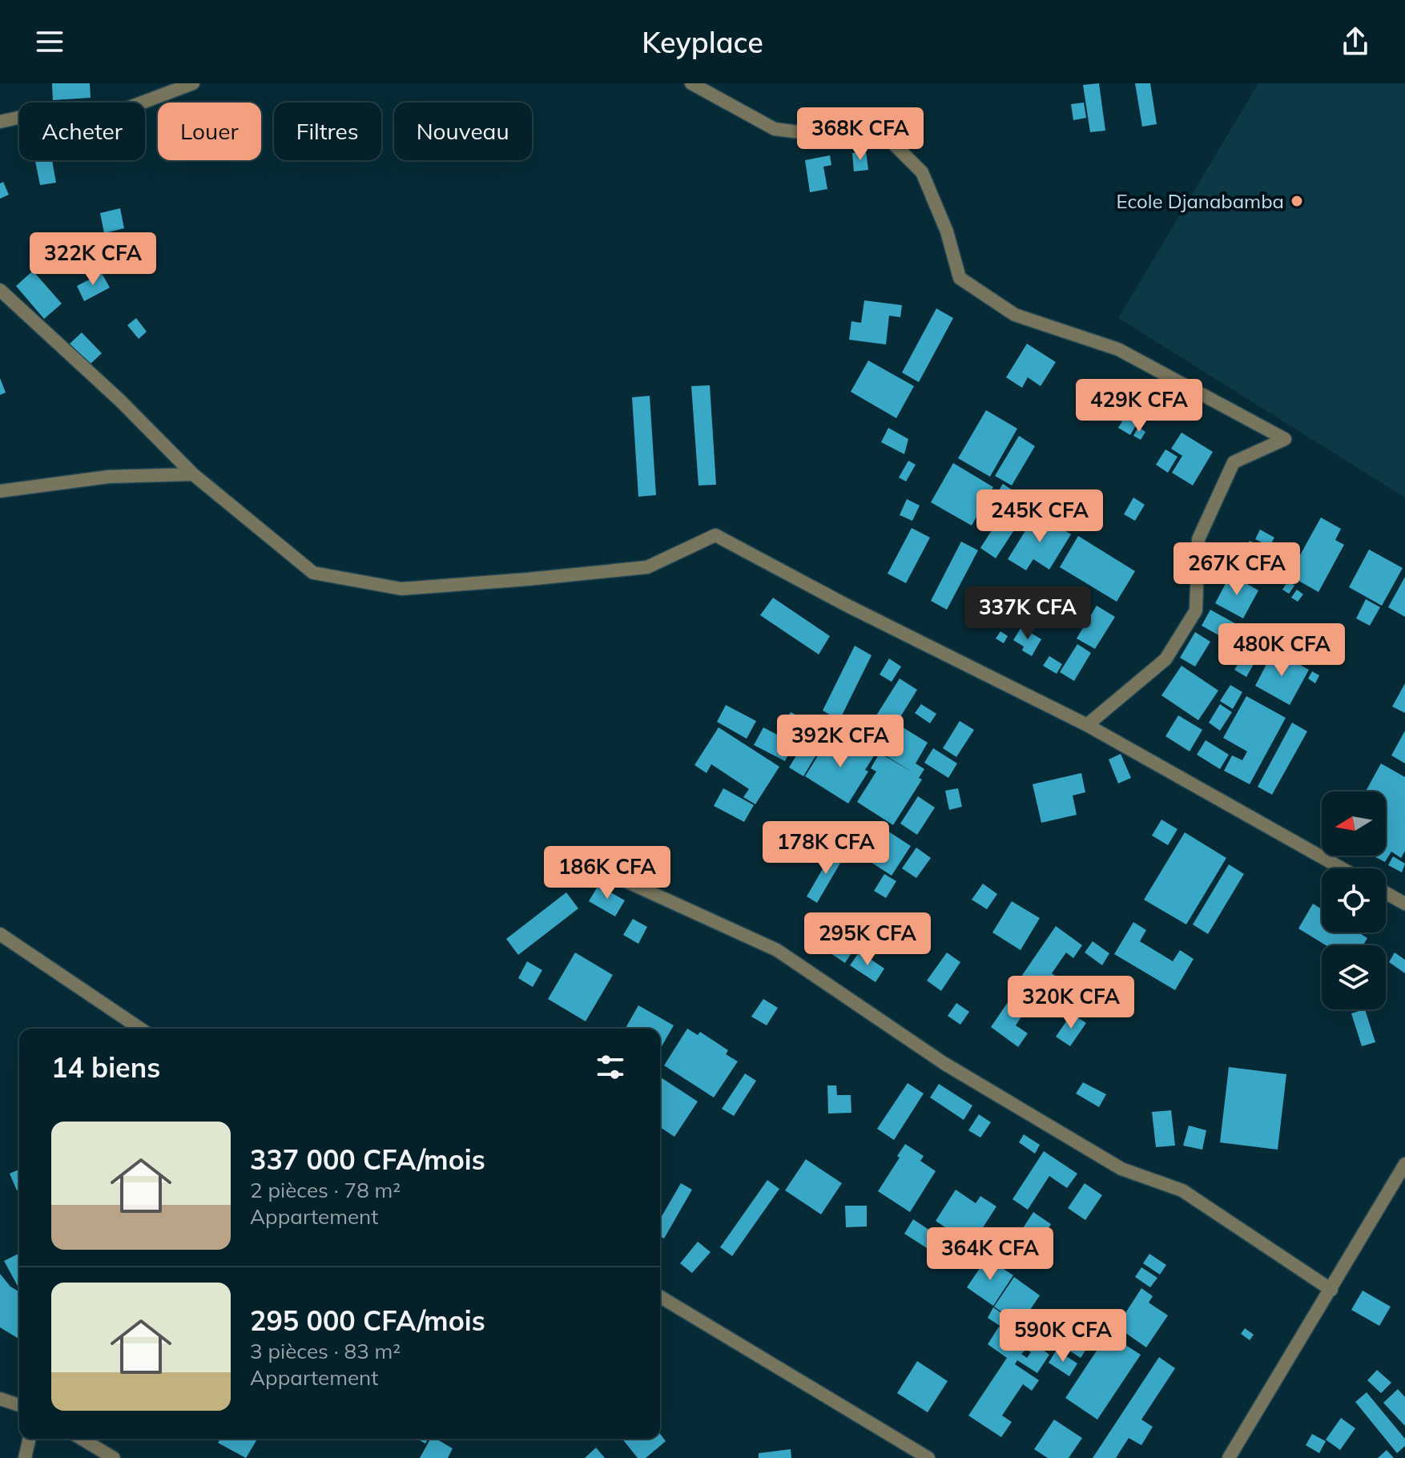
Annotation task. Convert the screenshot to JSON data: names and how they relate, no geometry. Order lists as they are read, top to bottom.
{
  "places": ["Ecole Djanabamba"],
  "north": "left",
  "page": {
    "header": "Keyplace",
    "chip": [
      "Acheter",
      "Louer",
      "Filtres",
      "Nouveau"
    ],
    "price": [
      "368K CFA",
      "322K CFA",
      "429K CFA",
      "245K CFA",
      "267K CFA",
      "337K CFA",
      "480K CFA",
      "392K CFA",
      "178K CFA",
      "186K CFA",
      "295K CFA",
      "320K CFA",
      "364K CFA",
      "590K CFA"
    ],
    "heading": "14 biens",
    "list": [
      {
        "name": "337 000 CFA/mois",
        "note": "2 pièces · 78 m² · Appartement"
      },
      {
        "name": "295 000 CFA/mois",
        "note": "3 pièces · 83 m² · Appartement"
      }
    ]
  }
}
